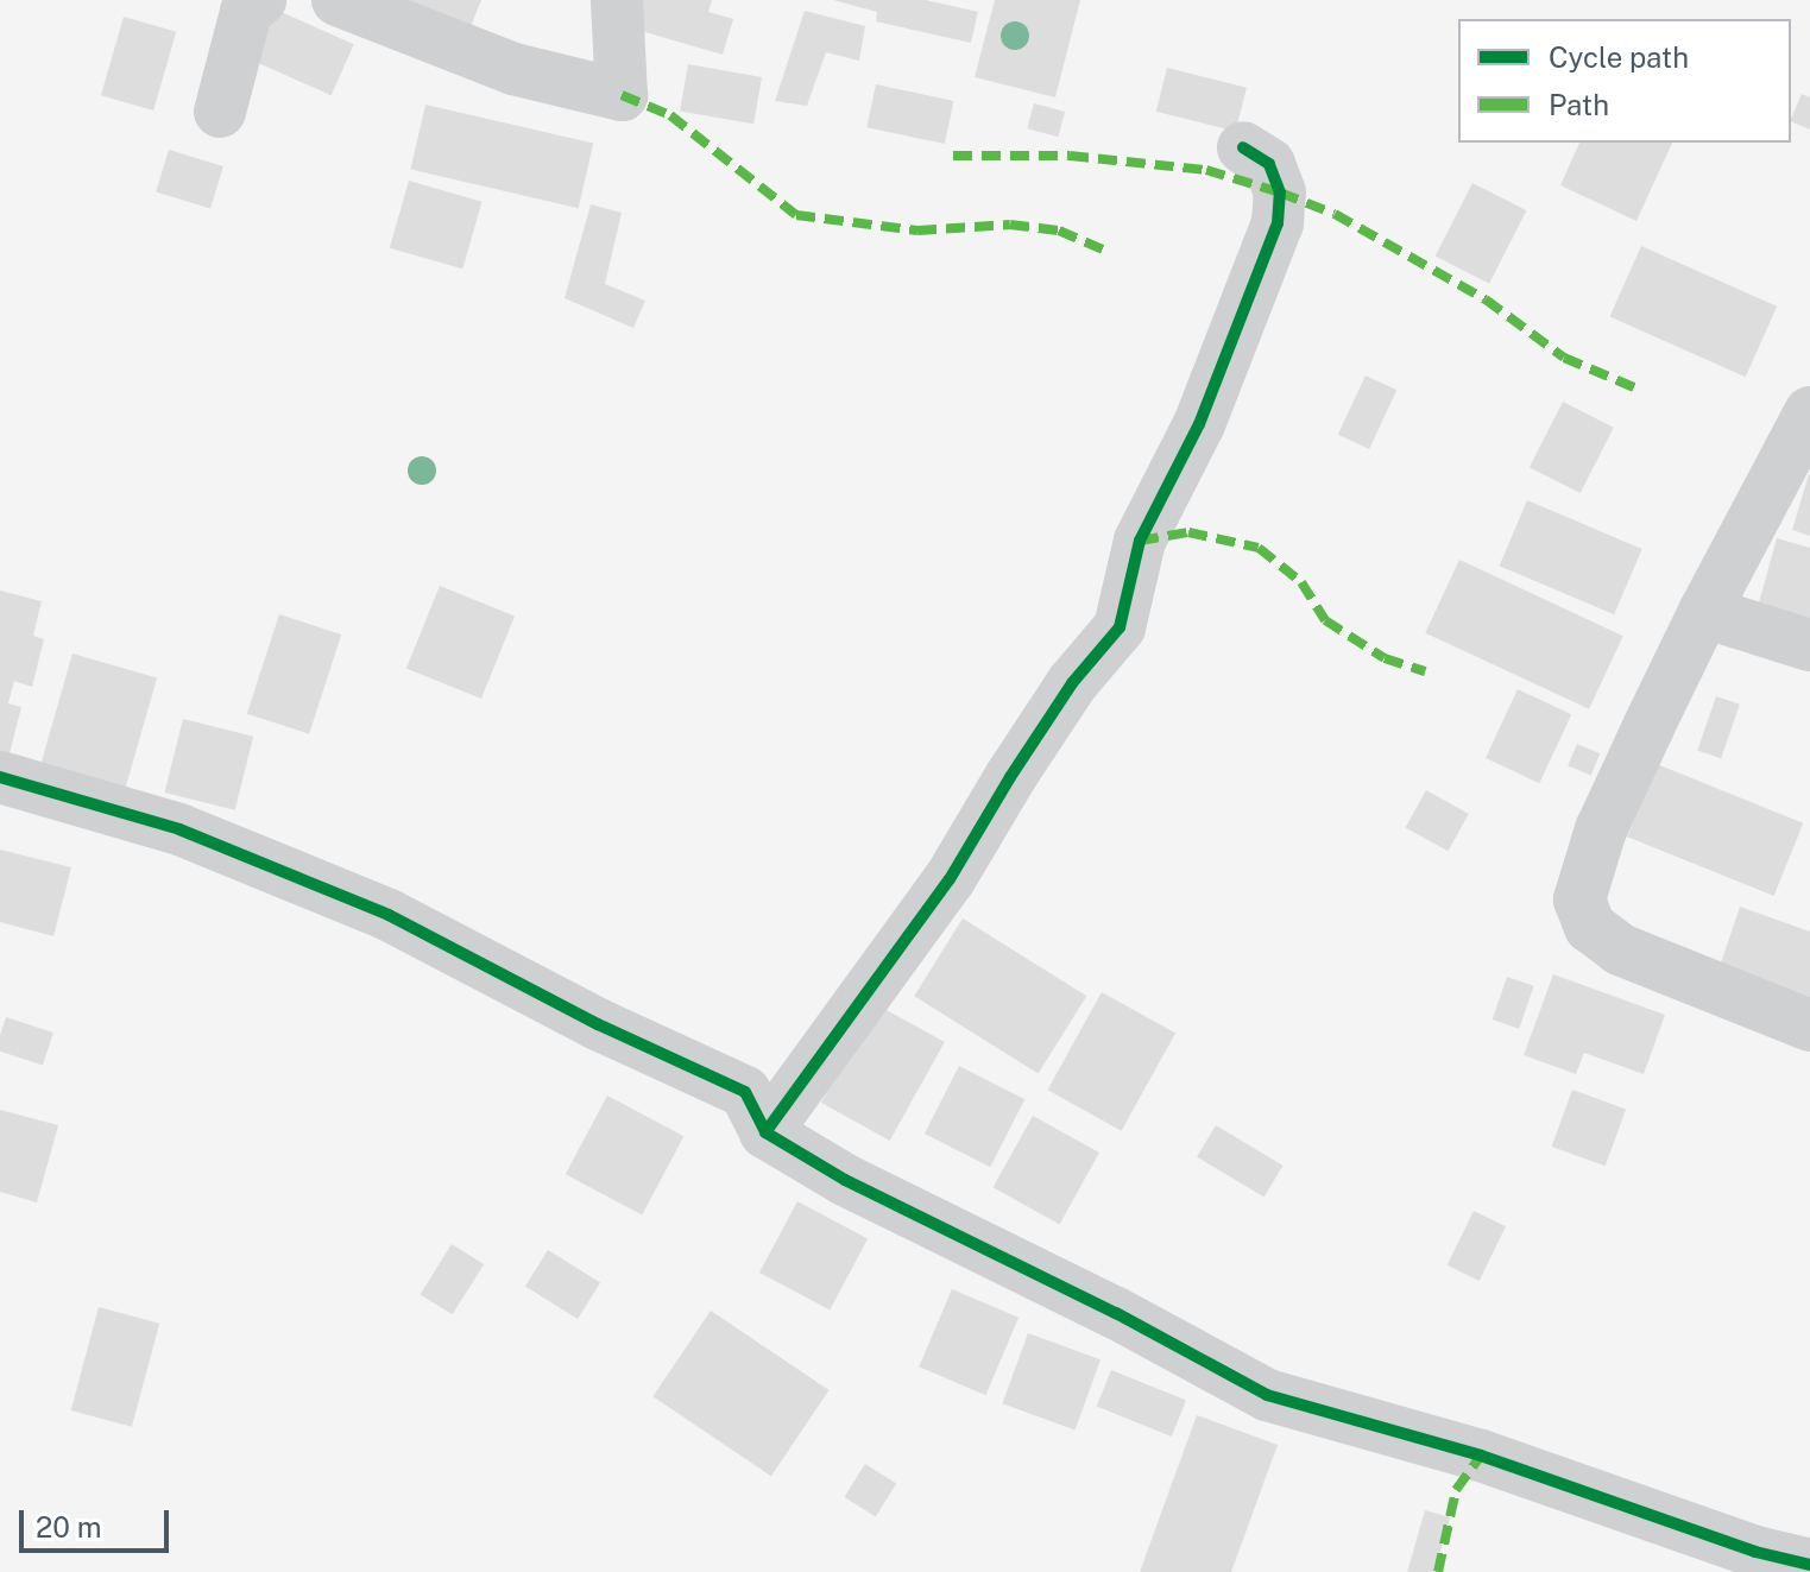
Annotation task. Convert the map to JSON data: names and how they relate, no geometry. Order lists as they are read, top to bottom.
{
  "legend": ["Cycle path", "Path"],
  "scale_bar": "20 m"
}
